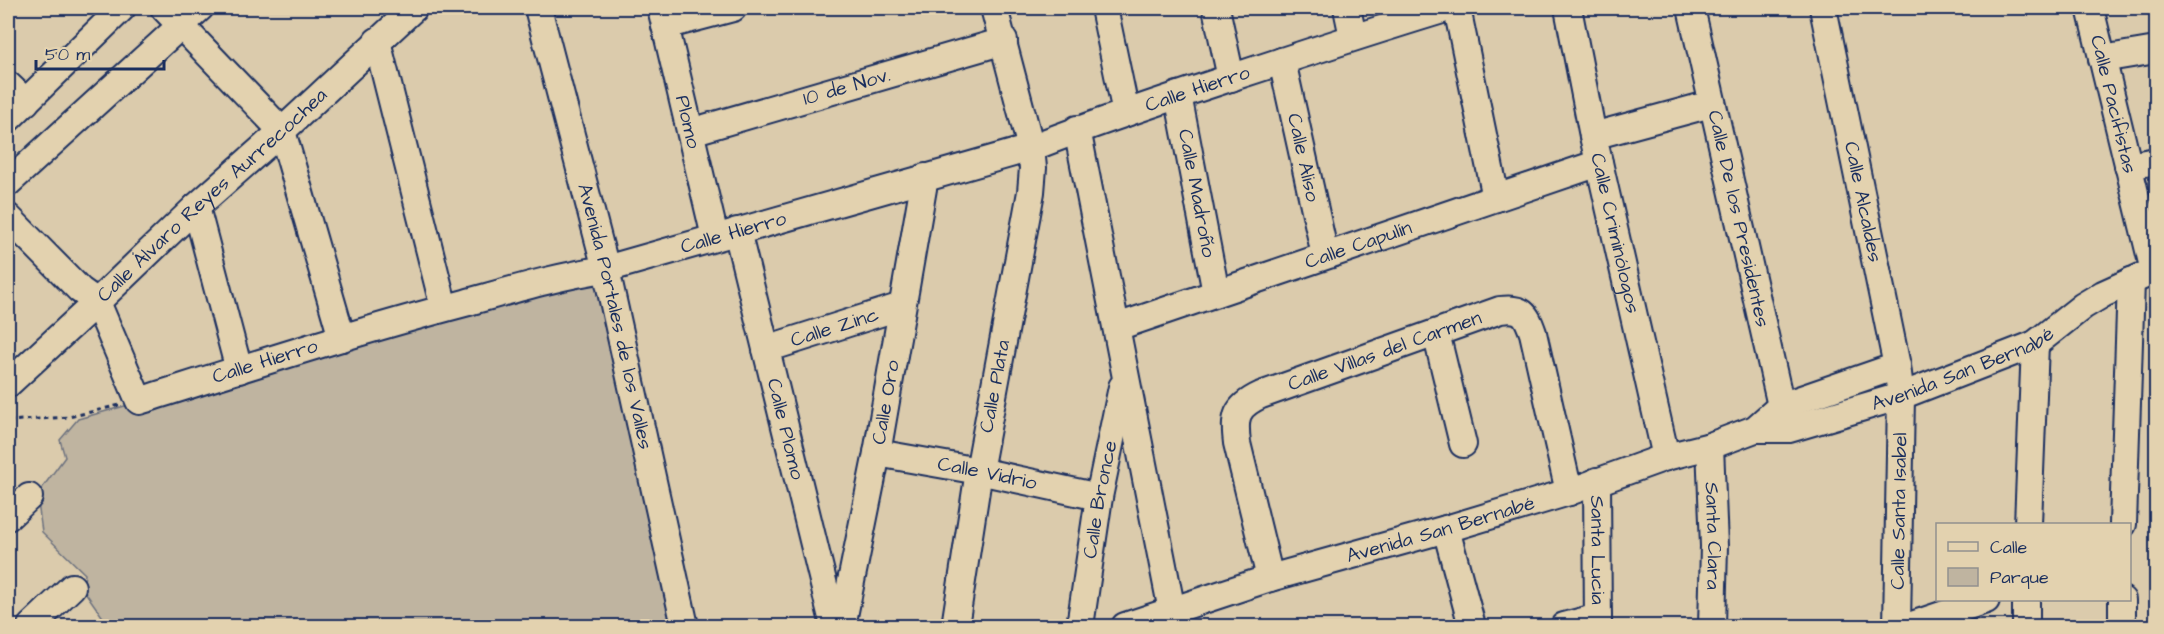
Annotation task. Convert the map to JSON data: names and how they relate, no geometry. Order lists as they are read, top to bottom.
{
  "streets": {
    "street": [
      "10 de Nov.",
      "Calle Hierro",
      "Calle Pacifistas",
      "Plomo",
      "Calle Aliso",
      "Calle Madroño",
      "Calle Álvaro Reyes Aurrecochea",
      "Calle Alcaldes",
      "Calle De los Presidentes",
      "Calle Criminólogos",
      "Calle Capulín",
      "Avenida Portales de los Valles",
      "Calle Zinc",
      "Calle Villas del Carmen",
      "Avenida San Bernabé",
      "Calle Plata",
      "Calle Oro",
      "Calle Plomo",
      "Calle Vidrio",
      "Calle Bronce",
      "Calle Santa Isabel",
      "Santa Clara",
      "Santa Lucia"
    ]
  },
  "crossings": [
    ["10 de Nov.", "Plomo"],
    ["10 de Nov.", "Calle Plata"],
    ["Calle Hierro", "Plomo"],
    ["Calle Hierro", "Calle Aliso"],
    ["Calle Hierro", "Calle Madroño"],
    ["Calle Hierro", "Avenida Portales de los Valles"],
    ["Calle Hierro", "Calle Plata"],
    ["Calle Hierro", "Calle Oro"],
    ["Calle Hierro", "Calle Plomo"],
    ["Calle Hierro", "Calle Bronce"],
    ["Calle Pacifistas", "Avenida San Bernabé"],
    ["Plomo", "Calle Plomo"],
    ["Calle Aliso", "Calle Capulín"],
    ["Calle Madroño", "Calle Capulín"],
    ["Calle Alcaldes", "Avenida San Bernabé"],
    ["Calle Alcaldes", "Calle Santa Isabel"],
    ["Calle De los Presidentes", "Avenida San Bernabé"],
    ["Calle Criminólogos", "Calle Capulín"],
    ["Calle Criminólogos", "Avenida San Bernabé"],
    ["Calle Capulín", "Calle Bronce"],
    ["Calle Zinc", "Calle Oro"],
    ["Calle Zinc", "Calle Plomo"],
    ["Calle Villas del Carmen", "Avenida San Bernabé"],
    ["Avenida San Bernabé", "Calle Bronce"],
    ["Avenida San Bernabé", "Calle Santa Isabel"],
    ["Avenida San Bernabé", "Santa Clara"],
    ["Avenida San Bernabé", "Santa Lucia"],
    ["Calle Plata", "Calle Vidrio"],
    ["Calle Oro", "Calle Vidrio"],
    ["Calle Vidrio", "Calle Bronce"]
  ],
  "legend": ["Calle", "Parque"],
  "scale_bar": "50 m"
}
